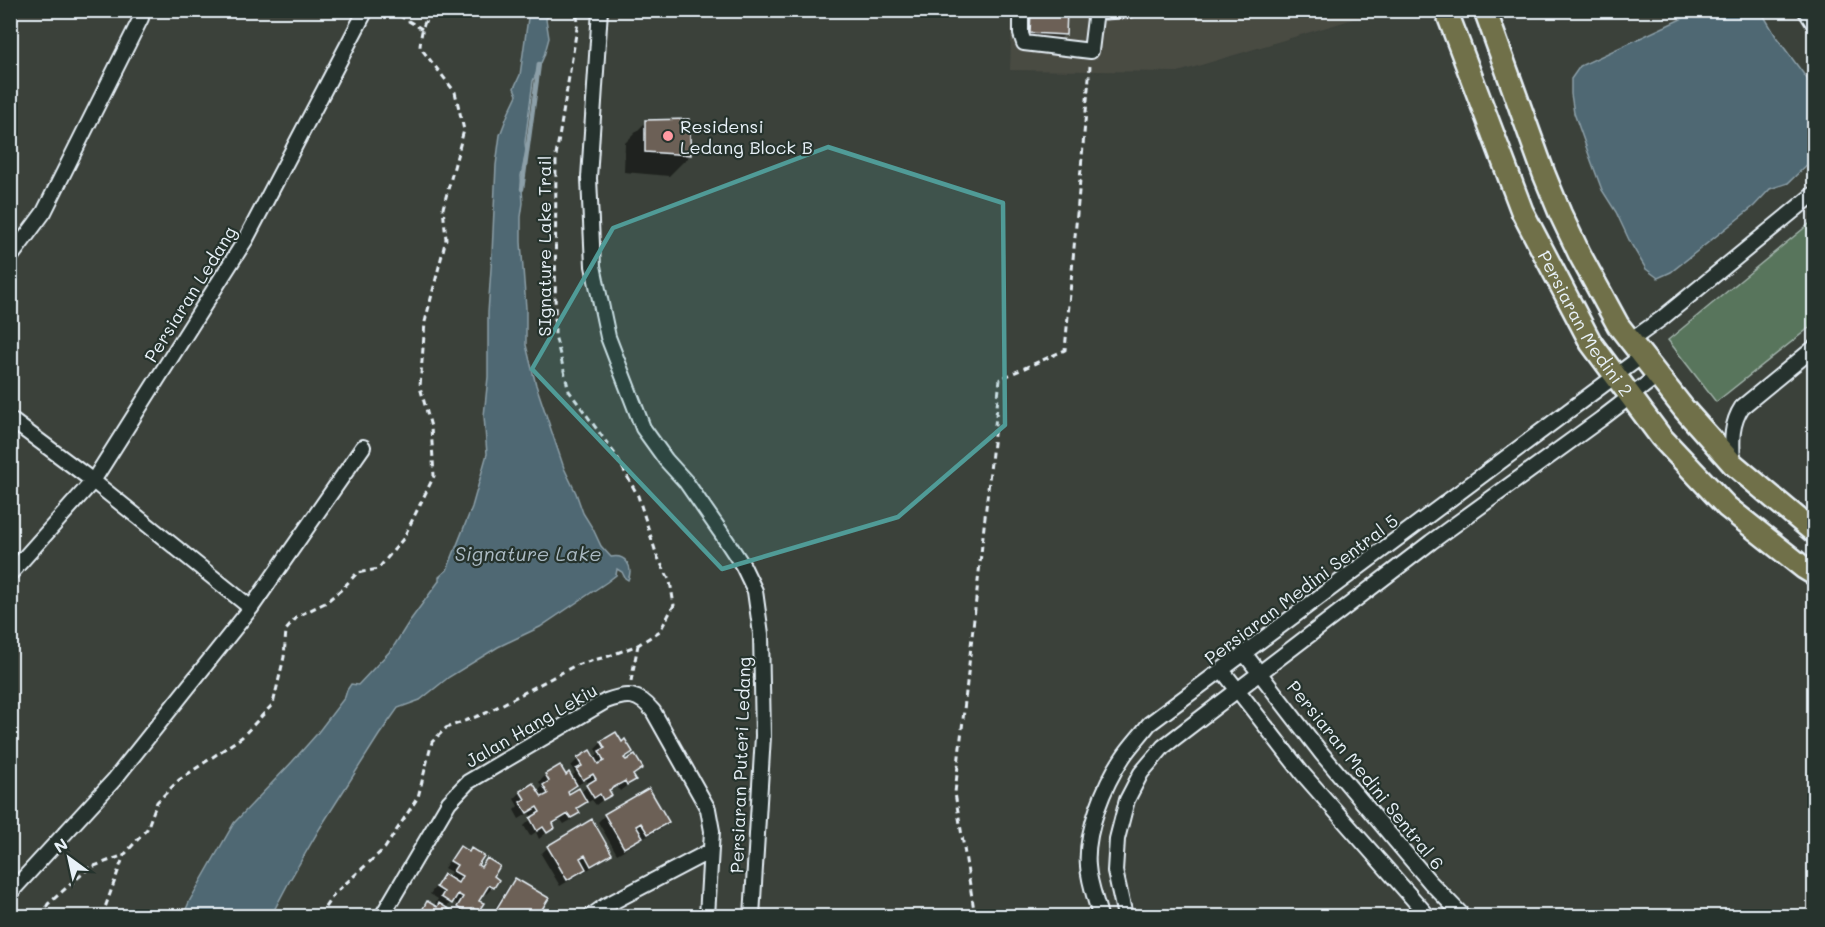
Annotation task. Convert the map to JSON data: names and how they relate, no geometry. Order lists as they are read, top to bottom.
{
  "streets": {
    "main road": ["Persiaran Medini 2"],
    "street": [
      "Persiaran Ledang",
      "Persiaran Medini Sentral 5",
      "Jalan Hang Lekiu",
      "Persiaran Puteri Ledang",
      "Persiaran Medini Sentral 6"
    ],
    "path": ["SIgnature Lake Trail"]
  },
  "crossings": [
    ["Persiaran Medini 2", "Persiaran Medini Sentral 5"],
    ["Persiaran Medini Sentral 5", "Persiaran Medini Sentral 6"]
  ],
  "water": ["Signature Lake"],
  "places": ["Residensi Ledang Block B"],
  "north": "top left"
}
